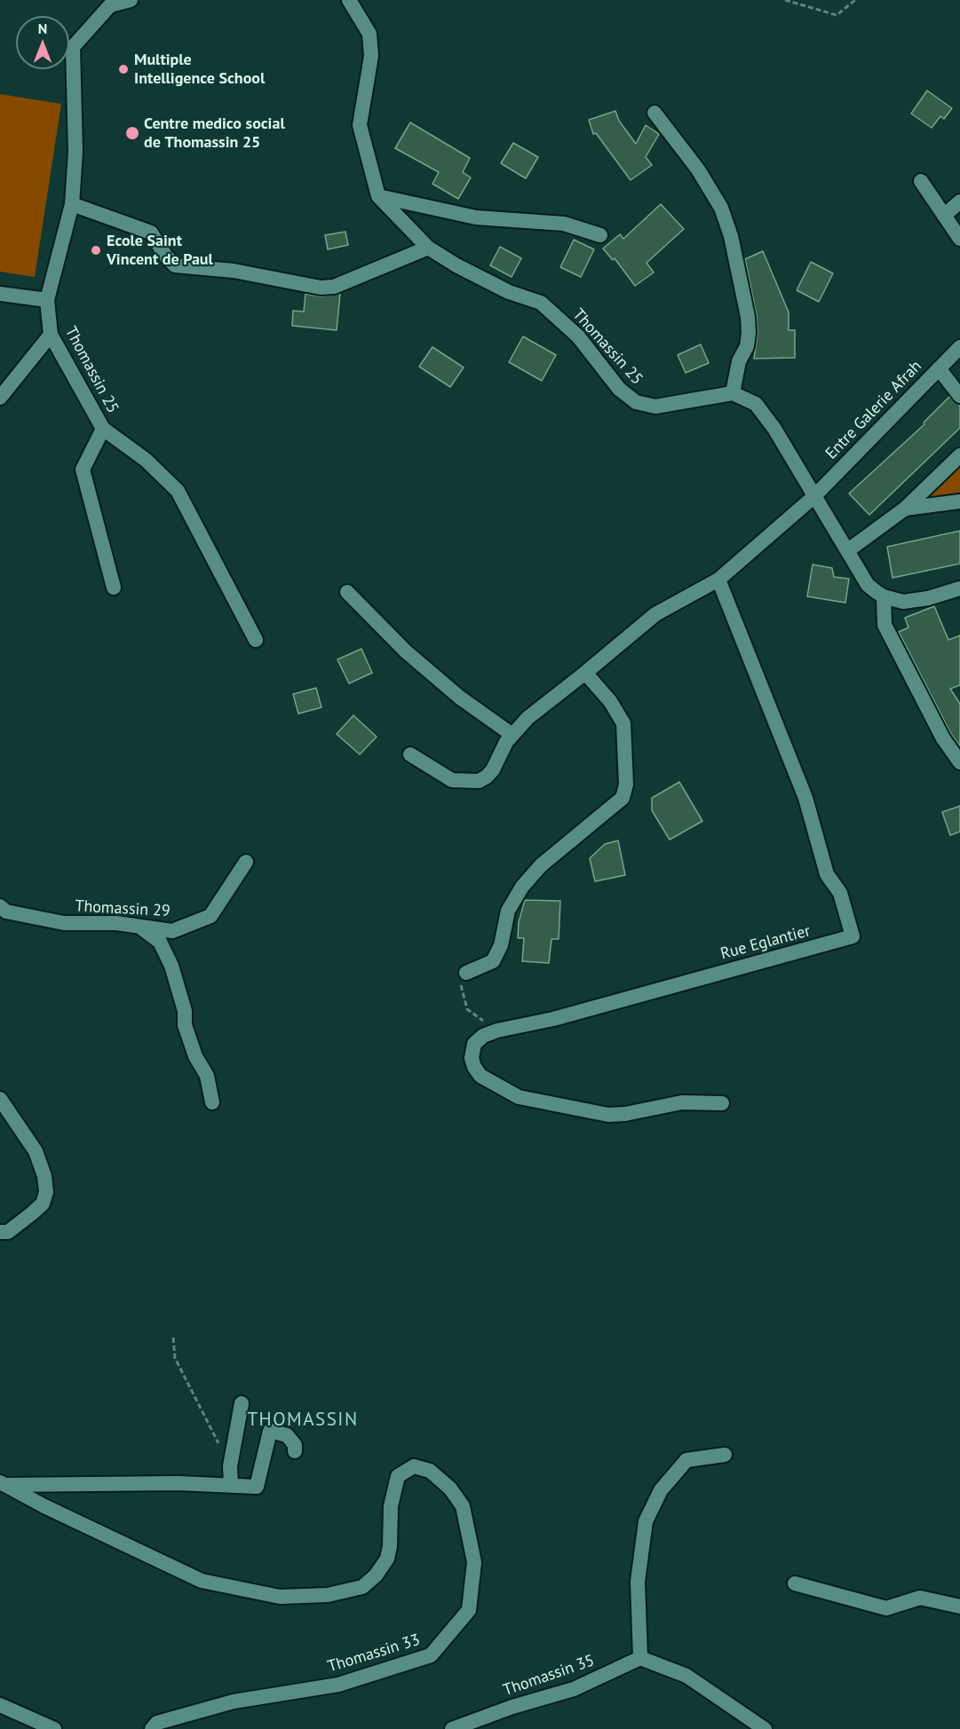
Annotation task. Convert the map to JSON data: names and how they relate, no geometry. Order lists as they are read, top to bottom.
{
  "streets": {
    "street": [
      "Thomassin 25",
      "Entre Galerie Afrah",
      "Thomassin 29",
      "Rue Eglantier",
      "Thomassin 33",
      "Thomassin 35"
    ]
  },
  "districts": ["THOMASSIN"],
  "places": ["Multiple Intelligence School", "Centre medico social de Thomassin 25", "Ecole Saint Vincent de Paul"],
  "north": "top"
}
